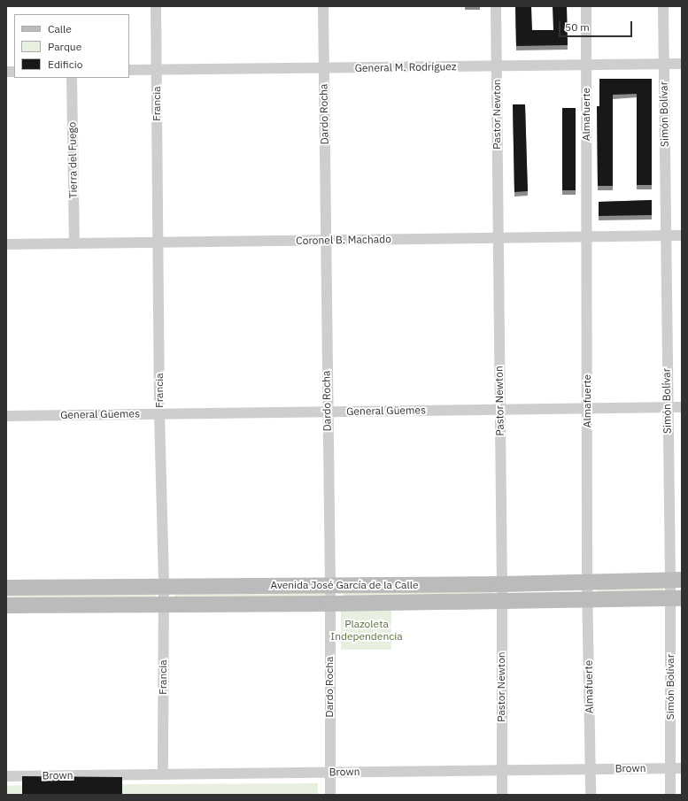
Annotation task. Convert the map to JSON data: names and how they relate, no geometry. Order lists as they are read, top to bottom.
{
  "streets": {
    "main road": ["Avenida José García de la Calle"],
    "street": [
      "General M. Rodríguez",
      "Francia",
      "Dardo Rocha",
      "Pastor Newton",
      "Almafuerte",
      "Simón Bolívar",
      "Tierra del Fuego",
      "Coronel B. Machado",
      "General Güemes",
      "Brown"
    ]
  },
  "crossings": [
    ["General M. Rodríguez", "Francia"],
    ["General M. Rodríguez", "Dardo Rocha"],
    ["General M. Rodríguez", "Pastor Newton"],
    ["General M. Rodríguez", "Almafuerte"],
    ["General M. Rodríguez", "Simón Bolívar"],
    ["Francia", "Coronel B. Machado"],
    ["Francia", "General Güemes"],
    ["Francia", "Avenida José García de la Calle"],
    ["Francia", "Brown"],
    ["Dardo Rocha", "Coronel B. Machado"],
    ["Dardo Rocha", "General Güemes"],
    ["Dardo Rocha", "Avenida José García de la Calle"],
    ["Dardo Rocha", "Brown"],
    ["Pastor Newton", "Coronel B. Machado"],
    ["Pastor Newton", "General Güemes"],
    ["Pastor Newton", "Avenida José García de la Calle"],
    ["Pastor Newton", "Brown"],
    ["Almafuerte", "Coronel B. Machado"],
    ["Almafuerte", "General Güemes"],
    ["Almafuerte", "Avenida José García de la Calle"],
    ["Almafuerte", "Brown"],
    ["Simón Bolívar", "Coronel B. Machado"],
    ["Simón Bolívar", "General Güemes"],
    ["Simón Bolívar", "Avenida José García de la Calle"],
    ["Simón Bolívar", "Brown"],
    ["Tierra del Fuego", "Coronel B. Machado"]
  ],
  "parks": ["Plazoleta Independencia"],
  "legend": ["Calle", "Parque", "Edificio"],
  "scale_bar": "50 m"
}
